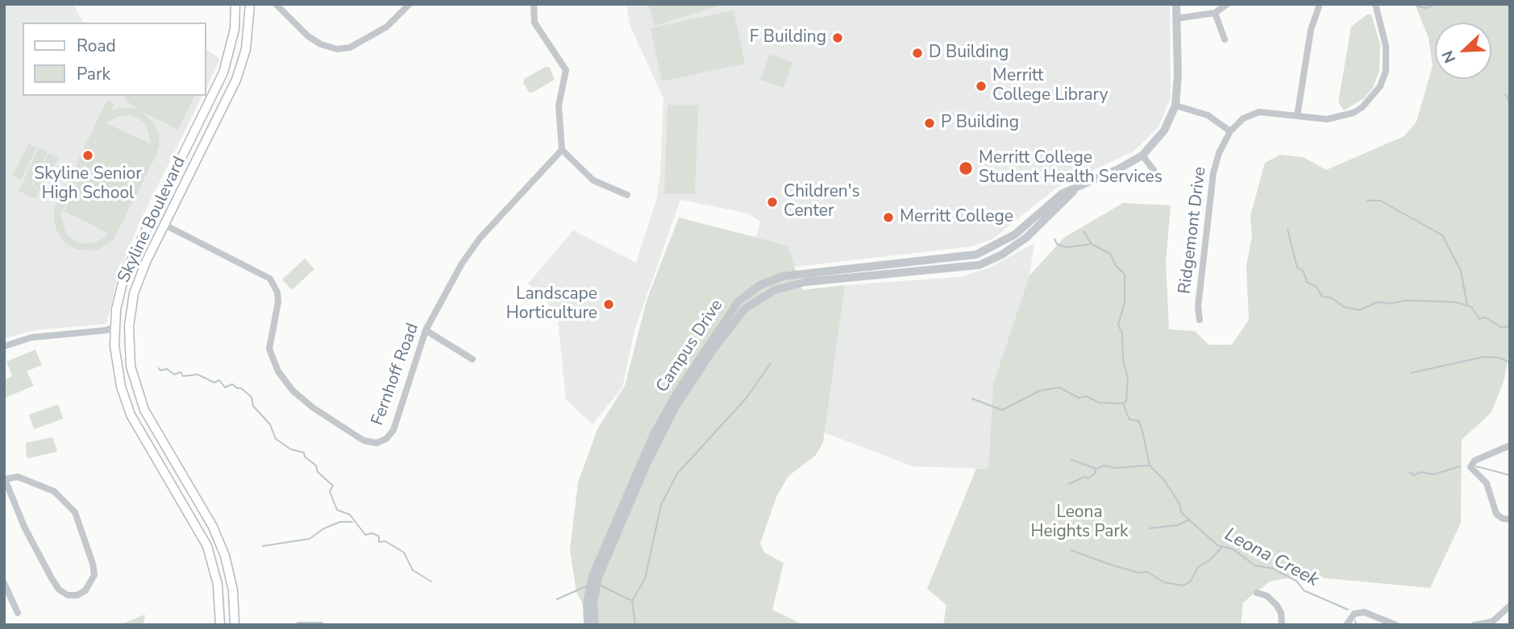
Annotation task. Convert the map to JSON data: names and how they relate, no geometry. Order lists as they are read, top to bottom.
{
  "streets": {
    "main road": ["Skyline Boulevard"],
    "street": ["Ridgemont Drive", "Campus Drive", "Fernhoff Road"]
  },
  "crossings": [
    ["Skyline Boulevard", "Fernhoff Road"]
  ],
  "water": ["Leona Creek"],
  "parks": ["Leona Heights Park"],
  "places": [
    "F Building",
    "D Building",
    "Merritt College Library",
    "P Building",
    "Skyline Senior High School",
    "Merritt College Student Health Services",
    "Children's Center",
    "Merritt College",
    "Landscape Horticulture"
  ],
  "legend": ["Road", "Park"],
  "north": "bottom left"
}
